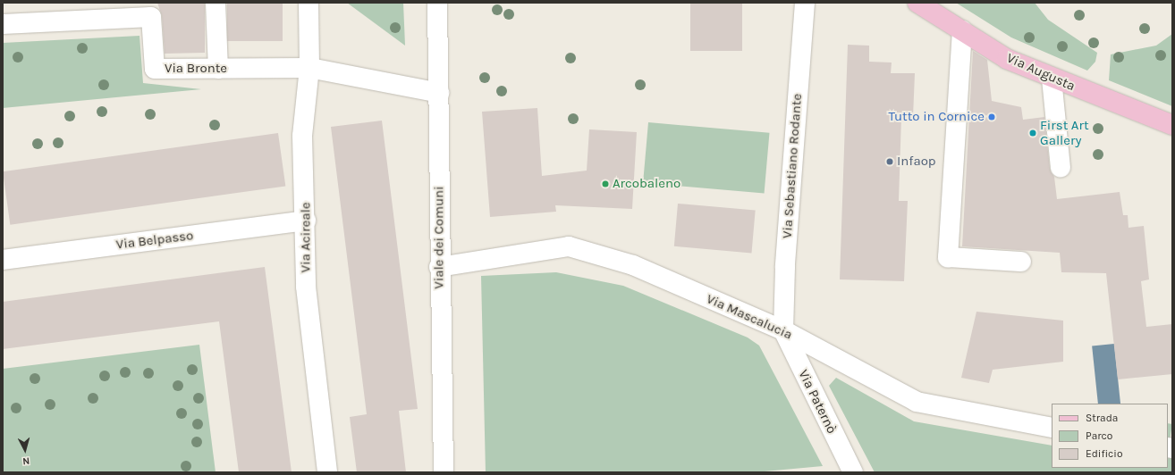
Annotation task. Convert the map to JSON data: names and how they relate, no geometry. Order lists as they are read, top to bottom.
{
  "streets": {
    "main road": ["Via Augusta"],
    "street": [
      "Via Bronte",
      "Via Sebastiano Rodante",
      "Via Acireale",
      "Viale dei Comuni",
      "Via Belpasso",
      "Via Mascalucia",
      "Via Paternò"
    ]
  },
  "crossings": [
    ["Via Bronte", "Via Acireale"],
    ["Via Bronte", "Viale dei Comuni"],
    ["Via Sebastiano Rodante", "Via Mascalucia"],
    ["Via Sebastiano Rodante", "Via Paternò"],
    ["Via Acireale", "Via Belpasso"],
    ["Viale dei Comuni", "Via Mascalucia"],
    ["Via Mascalucia", "Via Paternò"]
  ],
  "places": [
    "Tutto in Cornice",
    "First Art Gallery",
    "Infaop",
    "Arcobaleno"
  ],
  "legend": ["Strada", "Parco", "Edificio"],
  "north": "bottom"
}
